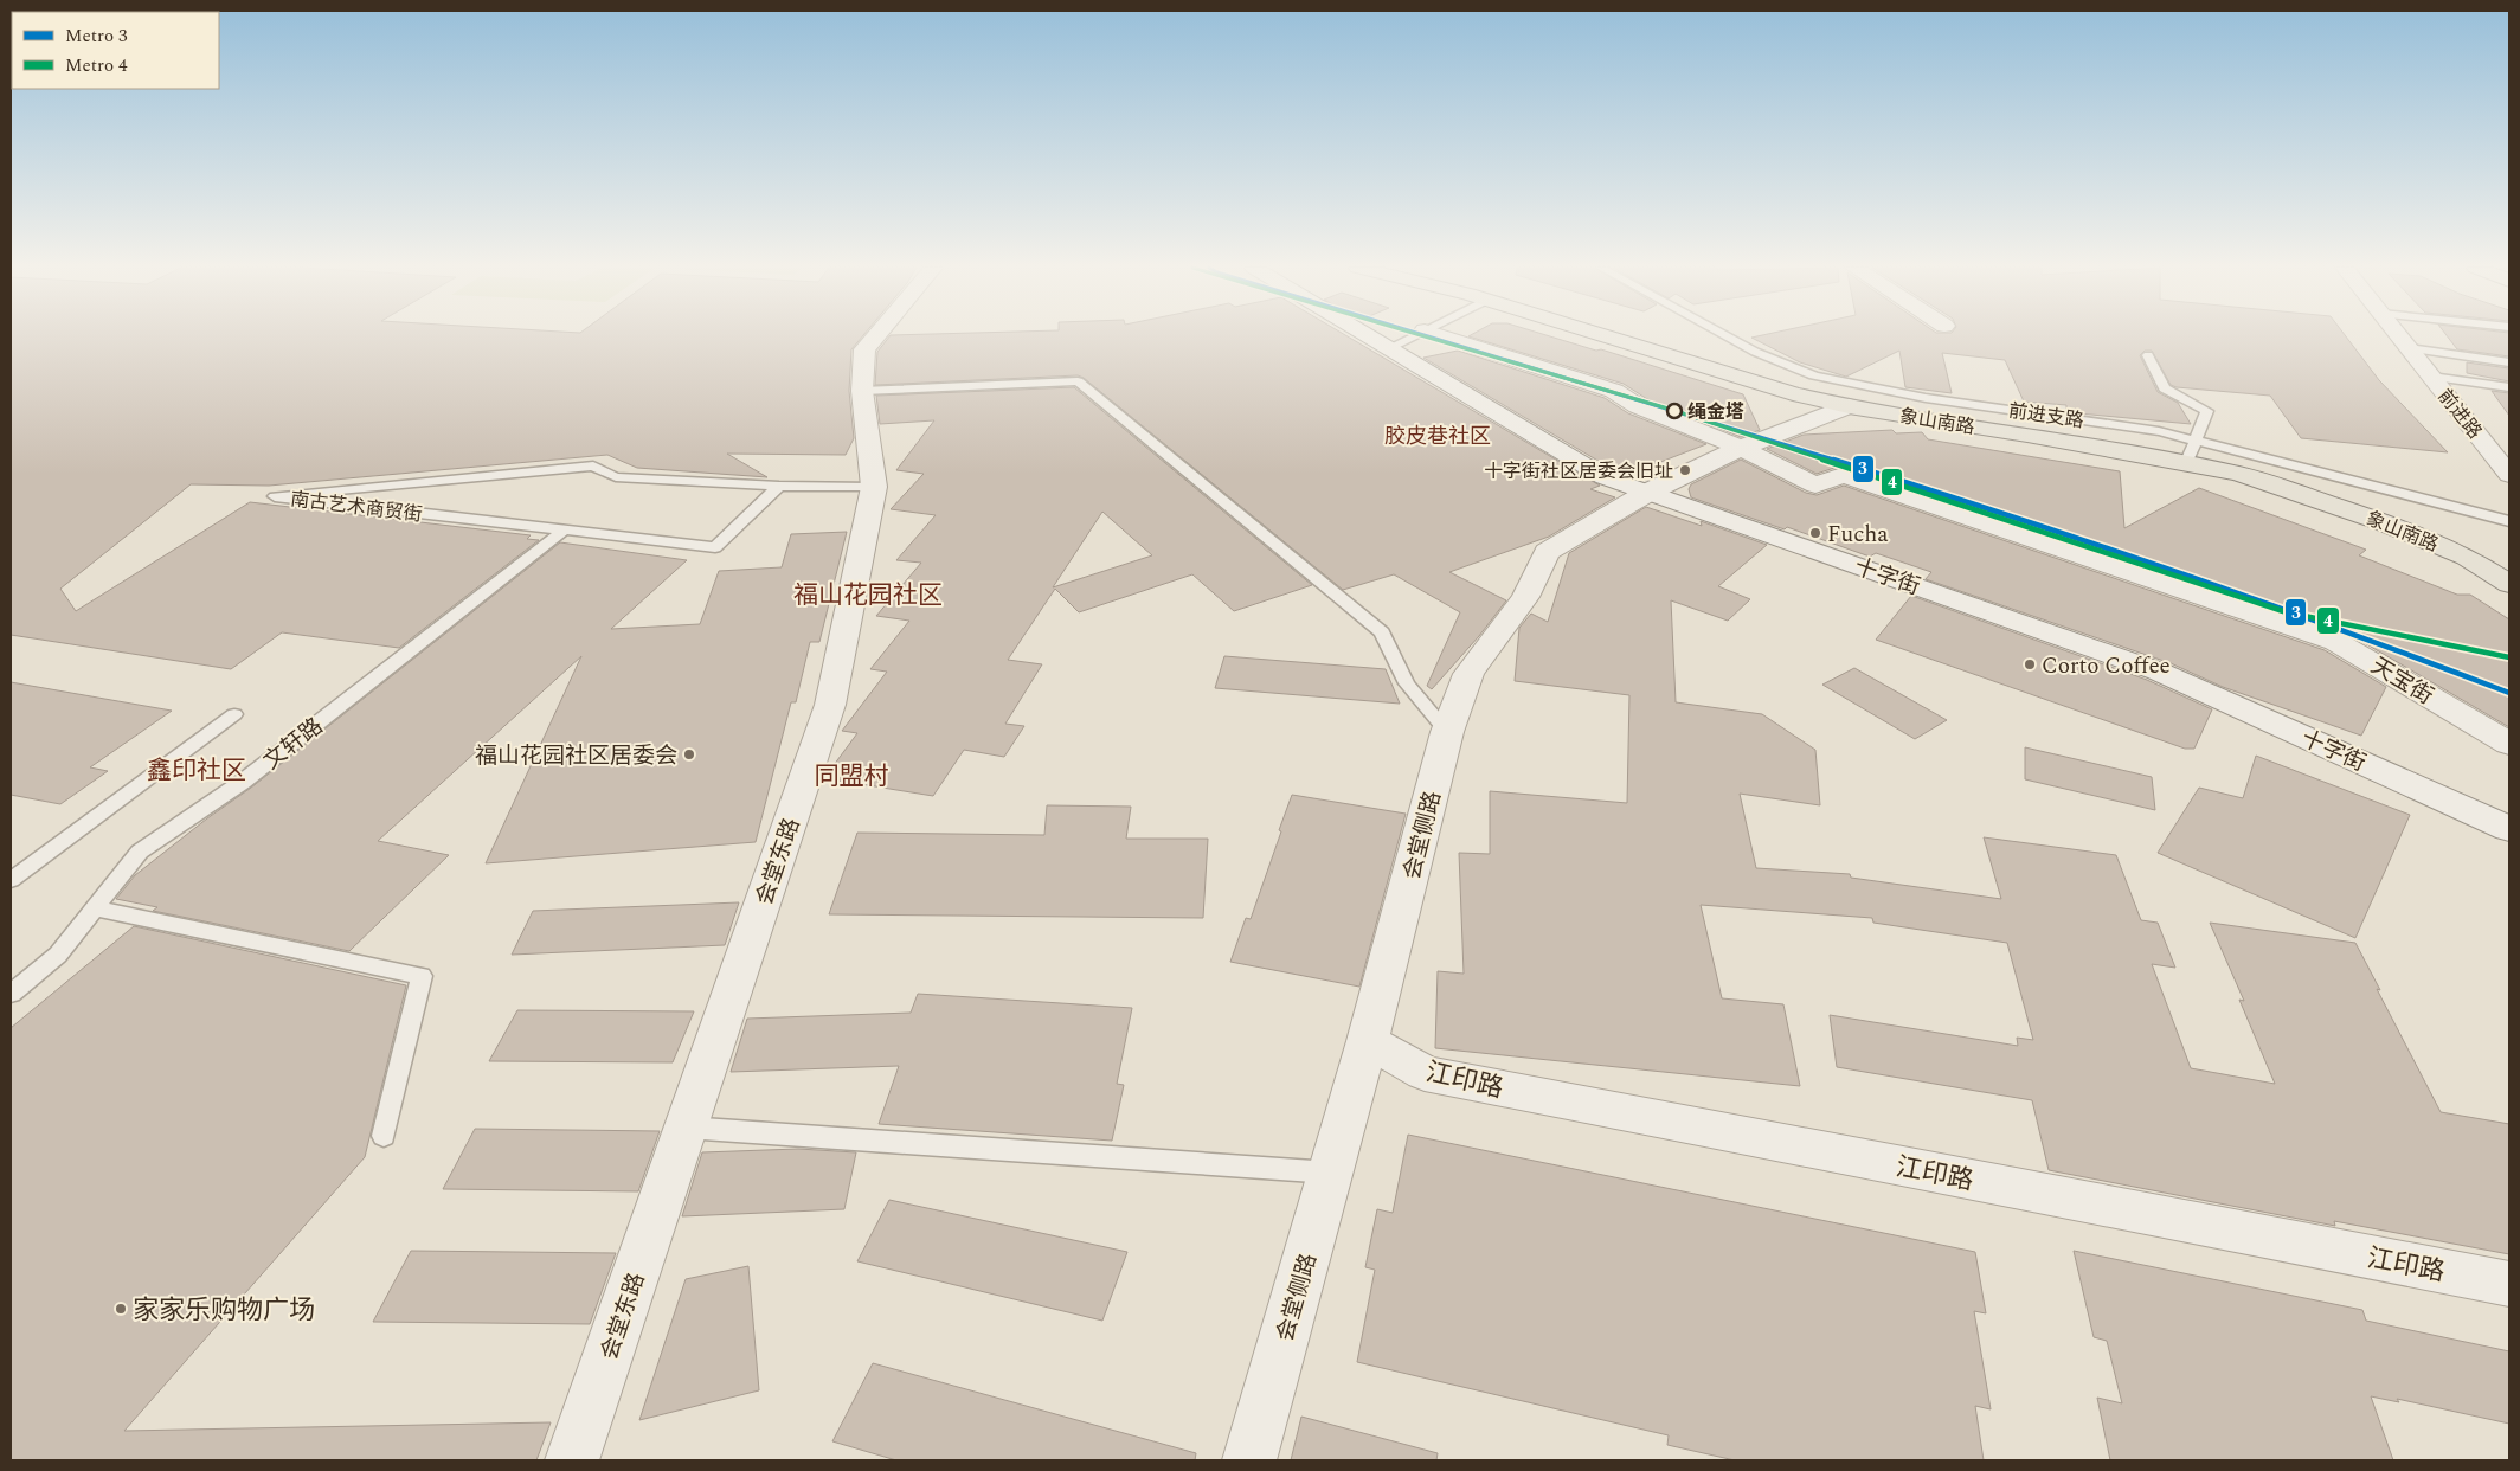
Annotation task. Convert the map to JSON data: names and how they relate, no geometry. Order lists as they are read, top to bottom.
{
  "streets": {
    "main road": ["象山南路"],
    "street": [
      "前进路",
      "十字街",
      "天宝街",
      "会堂侧路",
      "会堂东路",
      "江印路"
    ],
    "lane": ["前进支路", "南古艺术商贸街", "文轩路"]
  },
  "crossings": [
    ["前进支路", "象山南路"],
    ["象山南路", "会堂侧路"],
    ["南古艺术商贸街", "文轩路"],
    ["南古艺术商贸街", "会堂东路"],
    ["十字街", "会堂侧路"],
    ["天宝街", "会堂侧路"],
    ["会堂侧路", "江印路"]
  ],
  "districts": [
    "胶皮巷社区",
    "福山花园社区",
    "鑫印社区",
    "同盟村"
  ],
  "places": [
    "绳金塔",
    "十字街社区居委会旧址",
    "Fucha",
    "Corto Coffee",
    "福山花园社区居委会",
    "家家乐购物广场"
  ],
  "lines": ["metro line 3", "metro line 4"],
  "legend": ["Metro 3", "Metro 4"]
}
